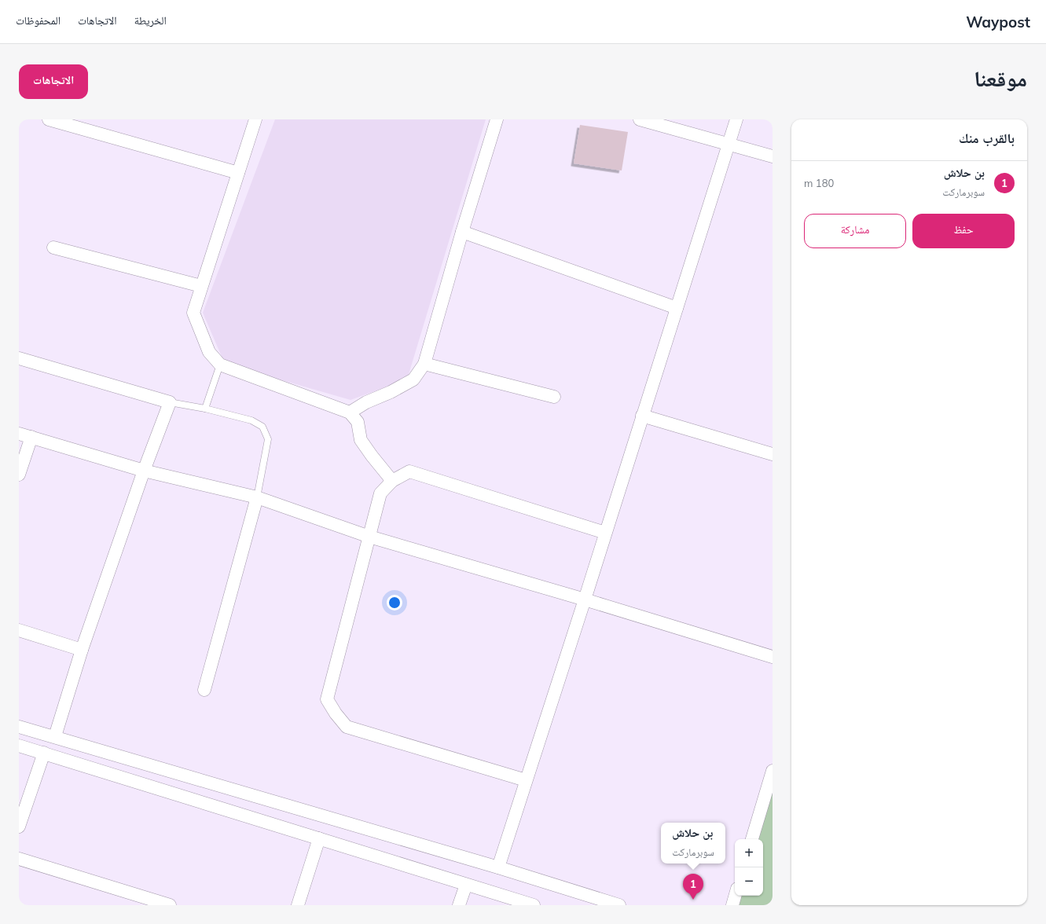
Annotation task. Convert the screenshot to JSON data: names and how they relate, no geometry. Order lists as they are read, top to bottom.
{
  "page": {
    "header": "Waypost",
    "nav": ["الخريطة", "الاتجاهات", "المحفوظات"],
    "title": "موقعنا",
    "buttons": [
      "الاتجاهات",
      ["حفظ", "مشاركة"]
    ],
    "heading": "بالقرب منك",
    "list": [
      {
        "mark": "1",
        "name": "بن حلاش",
        "note": "سوبرماركت",
        "value": "180 m"
      }
    ],
    "popup": ["بن حلاش", "سوبرماركت"],
    "map_buttons": ["+", "−"],
    "pins": "1"
  }
}
